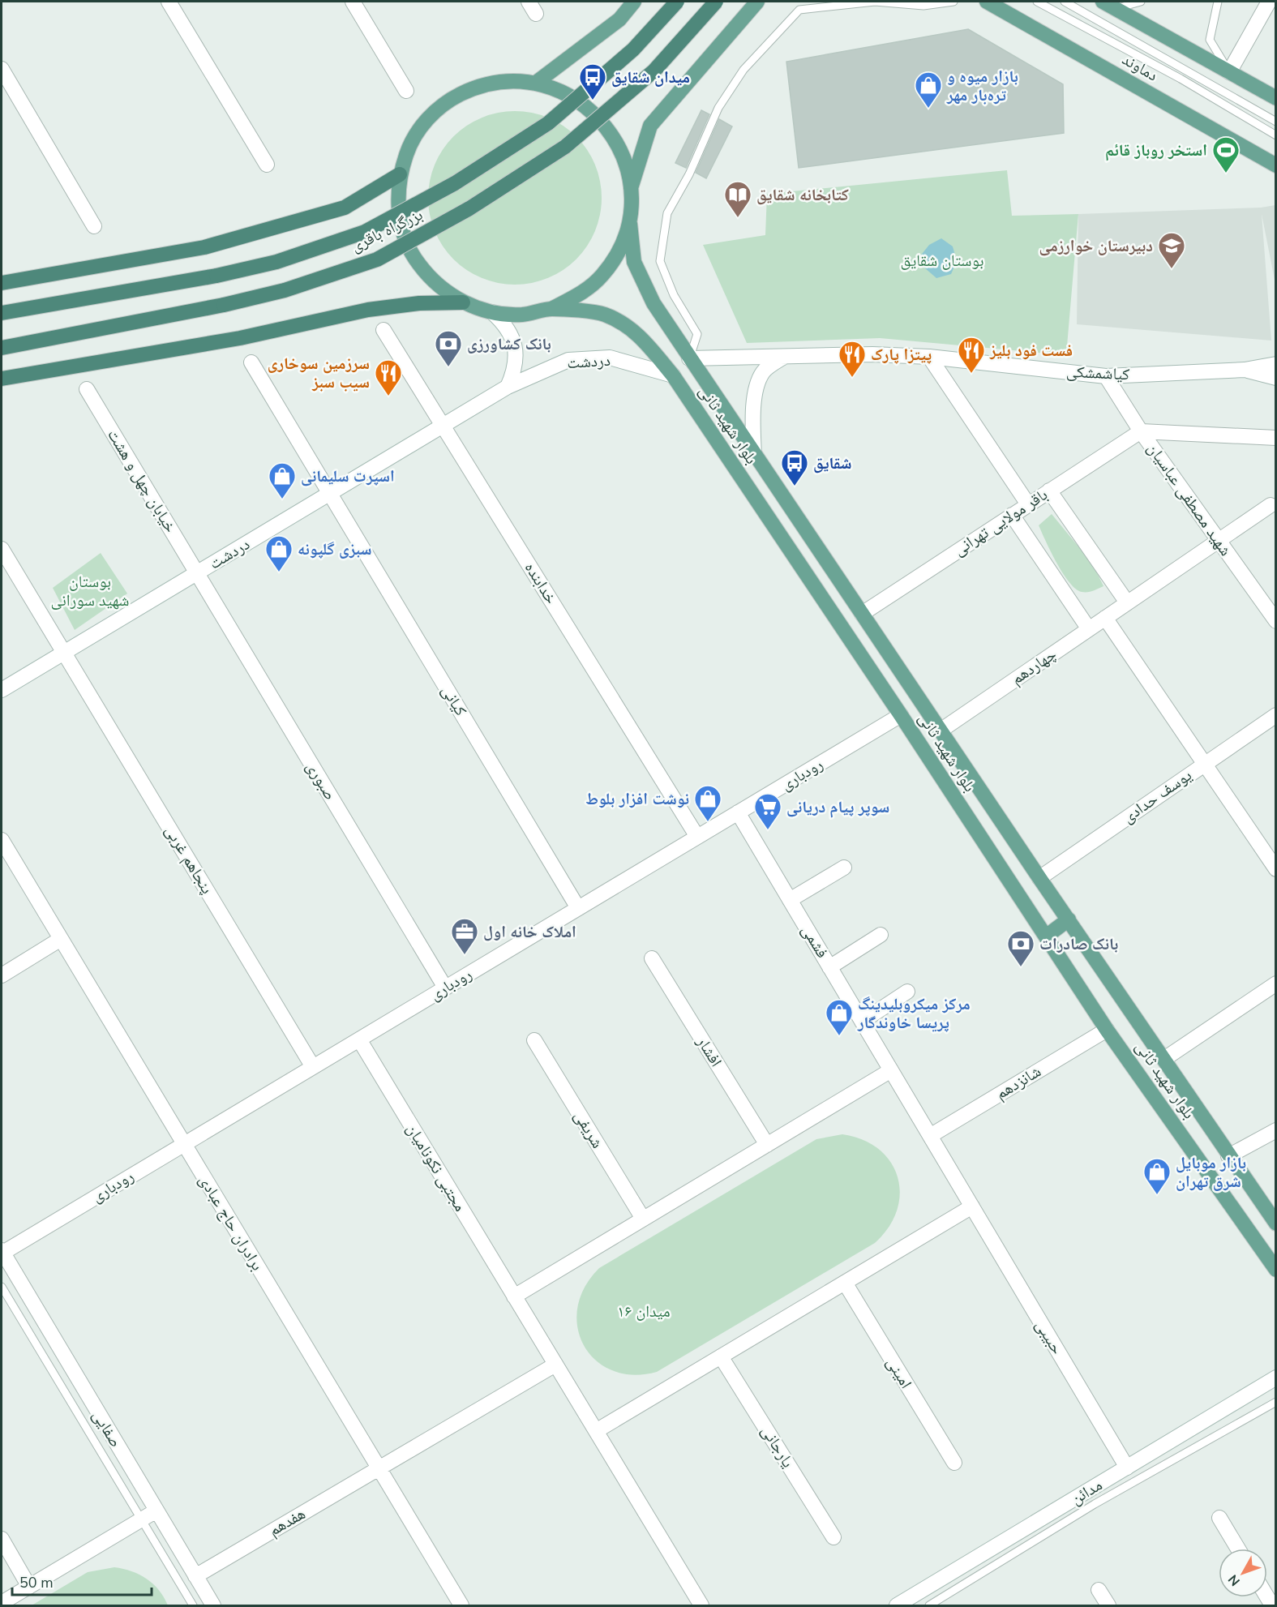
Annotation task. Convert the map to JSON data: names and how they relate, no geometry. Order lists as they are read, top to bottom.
{
  "streets": {
    "highway": ["بزرگراه باقری"],
    "main road": ["دماوند", "بلوار شهید ثانی"],
    "street": [
      "دردشت",
      "کیاشمشکی",
      "خیابان چهل و هشت",
      "شهید مصطفی عباسیان",
      "باقر مولایی تهرانی",
      "خدابنده",
      "چهاردهم",
      "کیانی",
      "رودباری",
      "صبوری",
      "یوسف حدادی",
      "پنجاهم غربی",
      "فشمی",
      "افشار",
      "شانزدهم",
      "شریفی",
      "مجتبی نکونامیان",
      "برادران حاج عبادی",
      "حبیبی",
      "امینی",
      "صفایی",
      "یارجانی",
      "مدائن",
      "هفدهم"
    ]
  },
  "crossings": [
    ["دردشت", "بلوار شهید ثانی"],
    ["دردشت", "خیابان چهل و هشت"],
    ["دردشت", "خدابنده"],
    ["دردشت", "کیانی"],
    ["دردشت", "صبوری"],
    ["دردشت", "پنجاهم غربی"],
    ["کیاشمشکی", "بلوار شهید ثانی"],
    ["کیاشمشکی", "شهید مصطفی عباسیان"],
    ["بلوار شهید ثانی", "باقر مولایی تهرانی"],
    ["بلوار شهید ثانی", "چهاردهم"],
    ["بلوار شهید ثانی", "رودباری"],
    ["بلوار شهید ثانی", "یوسف حدادی"],
    ["بلوار شهید ثانی", "شانزدهم"],
    ["خیابان چهل و هشت", "صبوری"],
    ["شهید مصطفی عباسیان", "باقر مولایی تهرانی"],
    ["شهید مصطفی عباسیان", "چهاردهم"],
    ["خدابنده", "رودباری"],
    ["کیانی", "رودباری"],
    ["رودباری", "صبوری"],
    ["رودباری", "پنجاهم غربی"],
    ["رودباری", "فشمی"],
    ["رودباری", "مجتبی نکونامیان"],
    ["رودباری", "برادران حاج عبادی"],
    ["رودباری", "صفایی"],
    ["برادران حاج عبادی", "هفدهم"],
    ["حبیبی", "مدائن"],
    ["صفایی", "هفدهم"]
  ],
  "parks": ["بوستان شقایق", "بوستان شهید سورانی", "میدان ۱۶"],
  "places": {
    "bus stop": ["میدان شقایق", "شقایق"],
    "shop": [
      "بازار میوه و تره‌بار مهر",
      "اسپرت سلیمانی",
      "سبزی گلپونه",
      "نوشت افزار بلوط",
      "مرکز میکروبلیدینگ پریسا خاوندگار",
      "بازار موبایل شرق تهران"
    ],
    "sports": ["استخر روباز قائم"],
    "library": ["کتابخانه شقایق"],
    "school or university": ["دبیرستان خوارزمی"],
    "bank": ["بانک کشاورزی", "بانک صادرات"],
    "restaurant": ["فست فود بلیز", "پیتزا پارک", "سرزمین سوخاری سیب سبز"],
    "supermarket": ["سوپر پیام دریانی"],
    "office": ["املاک خانه اول"]
  },
  "scale_bar": "50 m",
  "north": "bottom left"
}
